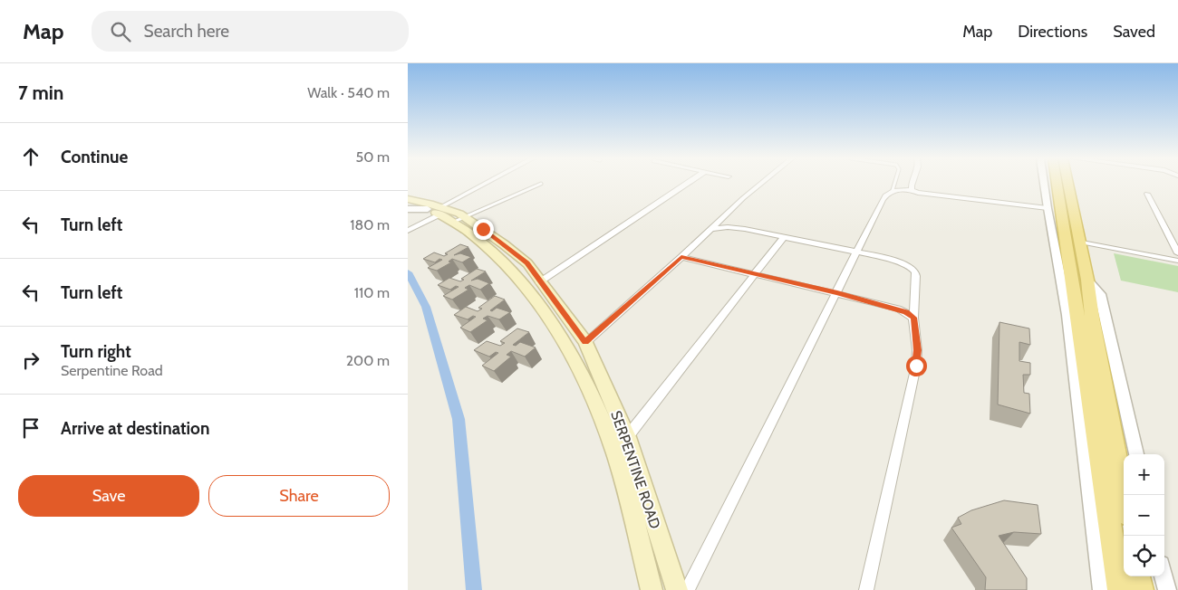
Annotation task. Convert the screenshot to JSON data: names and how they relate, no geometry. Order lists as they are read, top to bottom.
{
  "streets": {
    "main road": ["SERPENTINE ROAD"]
  },
  "page": {
    "header": "Map",
    "search": "Search here",
    "nav": ["Map", "Directions", "Saved"],
    "heading": ["7 min", "Walk · 540 m"],
    "list": [
      ["Continue", "50 m"],
      ["Turn left", "180 m"],
      ["Turn left", "110 m"],
      ["Turn right", "Serpentine Road", "200 m"],
      "Arrive at destination"
    ],
    "map_buttons": ["+", "−"],
    "buttons": ["Save", "Share"]
  }
}
